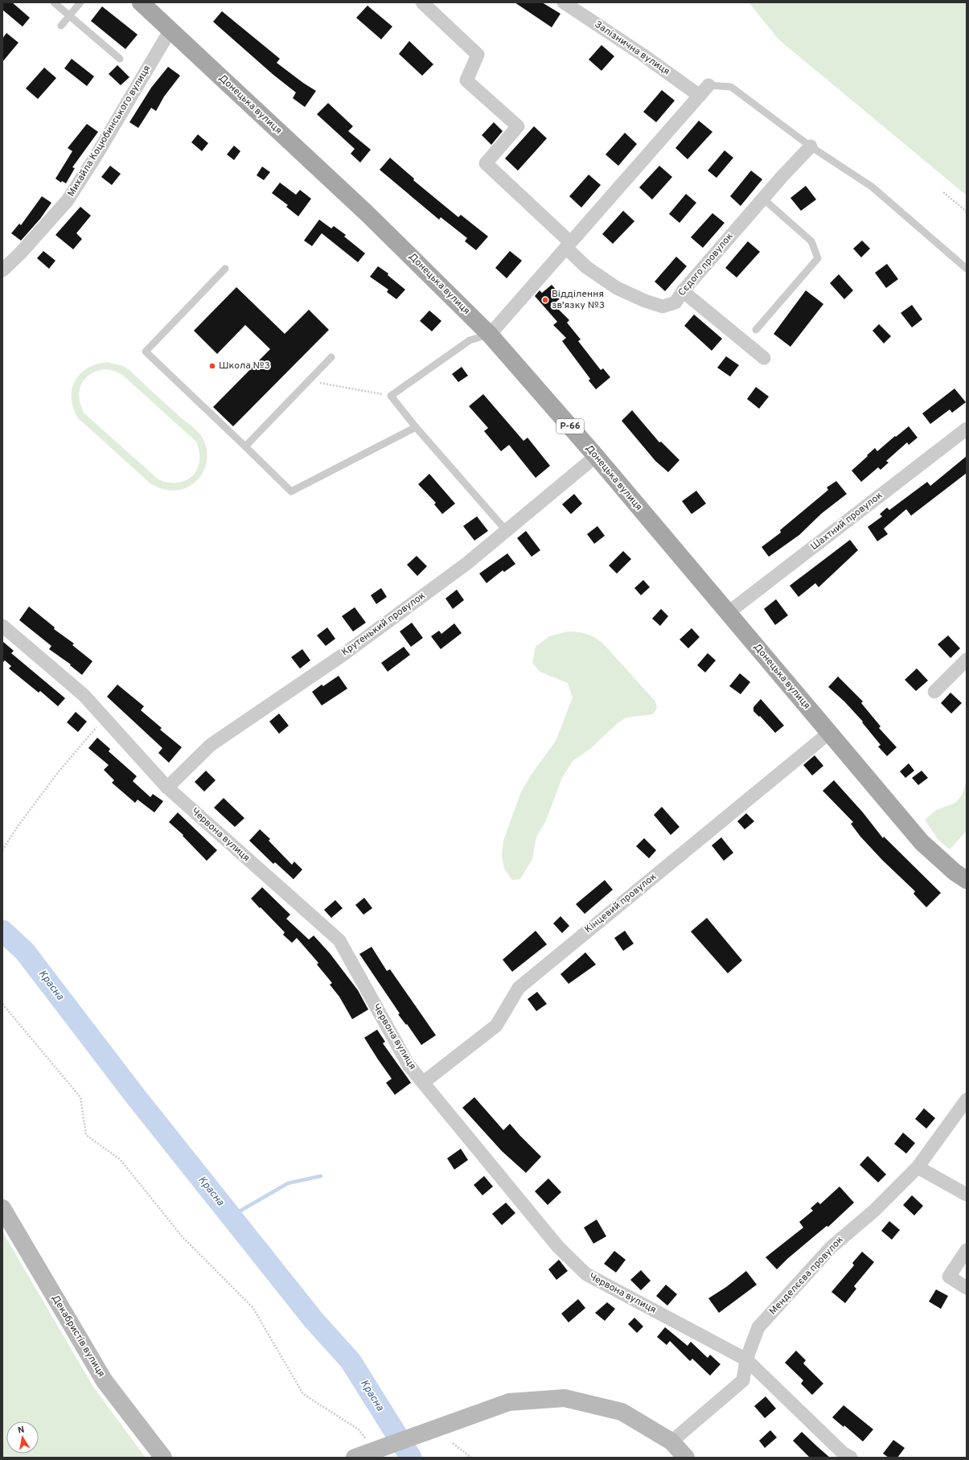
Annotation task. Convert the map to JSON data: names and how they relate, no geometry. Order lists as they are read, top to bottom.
{
  "streets": {
    "main road": ["Донецька вулиця", "Р-66"],
    "street": [
      "Залізнична вулиця",
      "Михайла Коцюбинського вулиця",
      "Сєдого провулок",
      "Шахтний провулок",
      "Крутенький провулок",
      "Червона вулиця",
      "Кінцевий провулок",
      "Менделєєва провулок",
      "Декабристів вулиця"
    ]
  },
  "crossings": [
    ["Донецька вулиця", "Михайла Коцюбинського вулиця"],
    ["Донецька вулиця", "Шахтний провулок"],
    ["Донецька вулиця", "Крутенький провулок"],
    ["Донецька вулиця", "Кінцевий провулок"],
    ["Крутенький провулок", "Червона вулиця"],
    ["Червона вулиця", "Кінцевий провулок"],
    ["Червона вулиця", "Менделєєва провулок"]
  ],
  "water": ["Красна"],
  "places": ["Відділення зв'язку №3", "Школа №3"],
  "north": "top"
}
